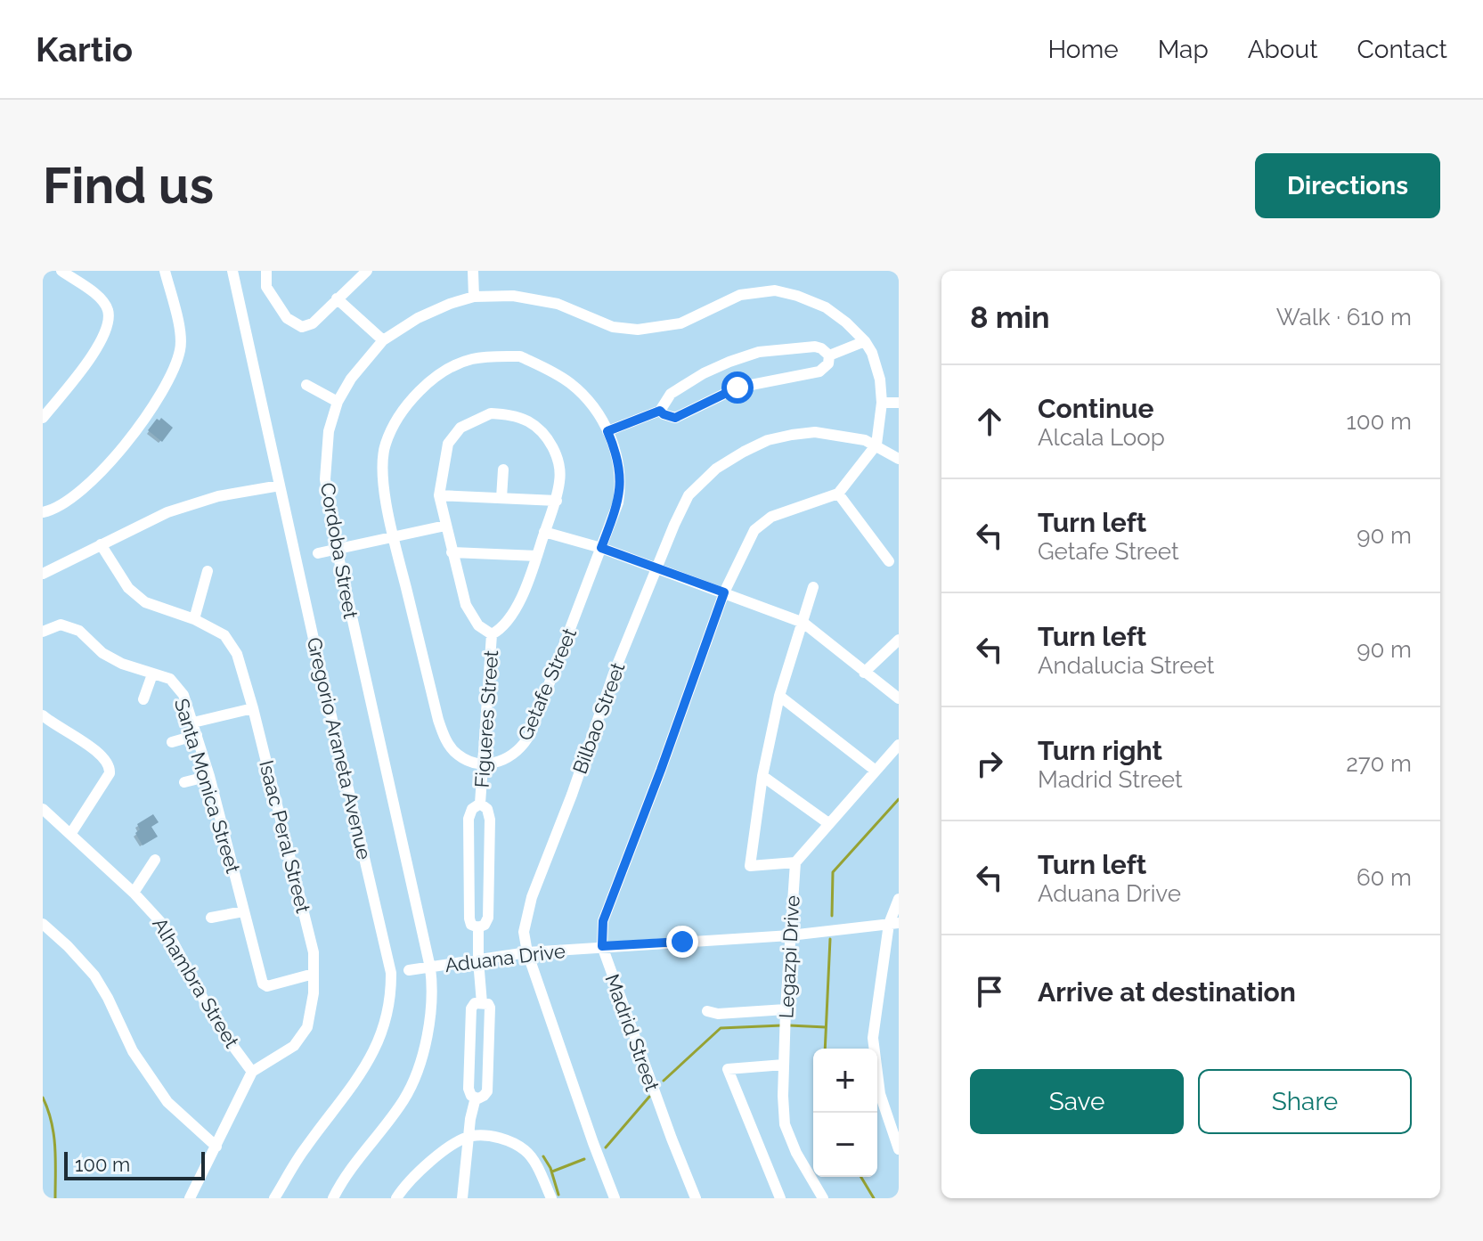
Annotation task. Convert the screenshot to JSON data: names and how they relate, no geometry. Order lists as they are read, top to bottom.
{
  "streets": {
    "street": [
      "Cordoba Street",
      "Getafe Street",
      "Bilbao Street",
      "Figueres Street",
      "Gregorio Araneta Avenue",
      "Santa Monica Street",
      "Isaac Peral Street",
      "Legazpi Drive",
      "Aduana Drive",
      "Alhambra Street",
      "Madrid Street"
    ]
  },
  "crossings": [
    ["Cordoba Street", "Bilbao Street"],
    ["Cordoba Street", "Aduana Drive"],
    ["Getafe Street", "Figueres Street"],
    ["Bilbao Street", "Aduana Drive"],
    ["Figueres Street", "Aduana Drive"],
    ["Santa Monica Street", "Isaac Peral Street"],
    ["Isaac Peral Street", "Alhambra Street"],
    ["Legazpi Drive", "Aduana Drive"],
    ["Aduana Drive", "Madrid Street"]
  ],
  "scale_bar": "100 m",
  "page": {
    "header": "Kartio",
    "nav": [
      "Home",
      "Map",
      "About",
      "Contact"
    ],
    "buttons": [
      "Directions",
      ["Save", "Share"]
    ],
    "title": "Find us",
    "heading": ["8 min", "Walk · 610 m"],
    "list": [
      ["Continue", "Alcala Loop", "100 m"],
      ["Turn left", "Getafe Street", "90 m"],
      ["Turn left", "Andalucia Street", "90 m"],
      ["Turn right", "Madrid Street", "270 m"],
      ["Turn left", "Aduana Drive", "60 m"],
      "Arrive at destination"
    ],
    "map_buttons": ["+", "−"],
    "scale": "100 m"
  }
}
